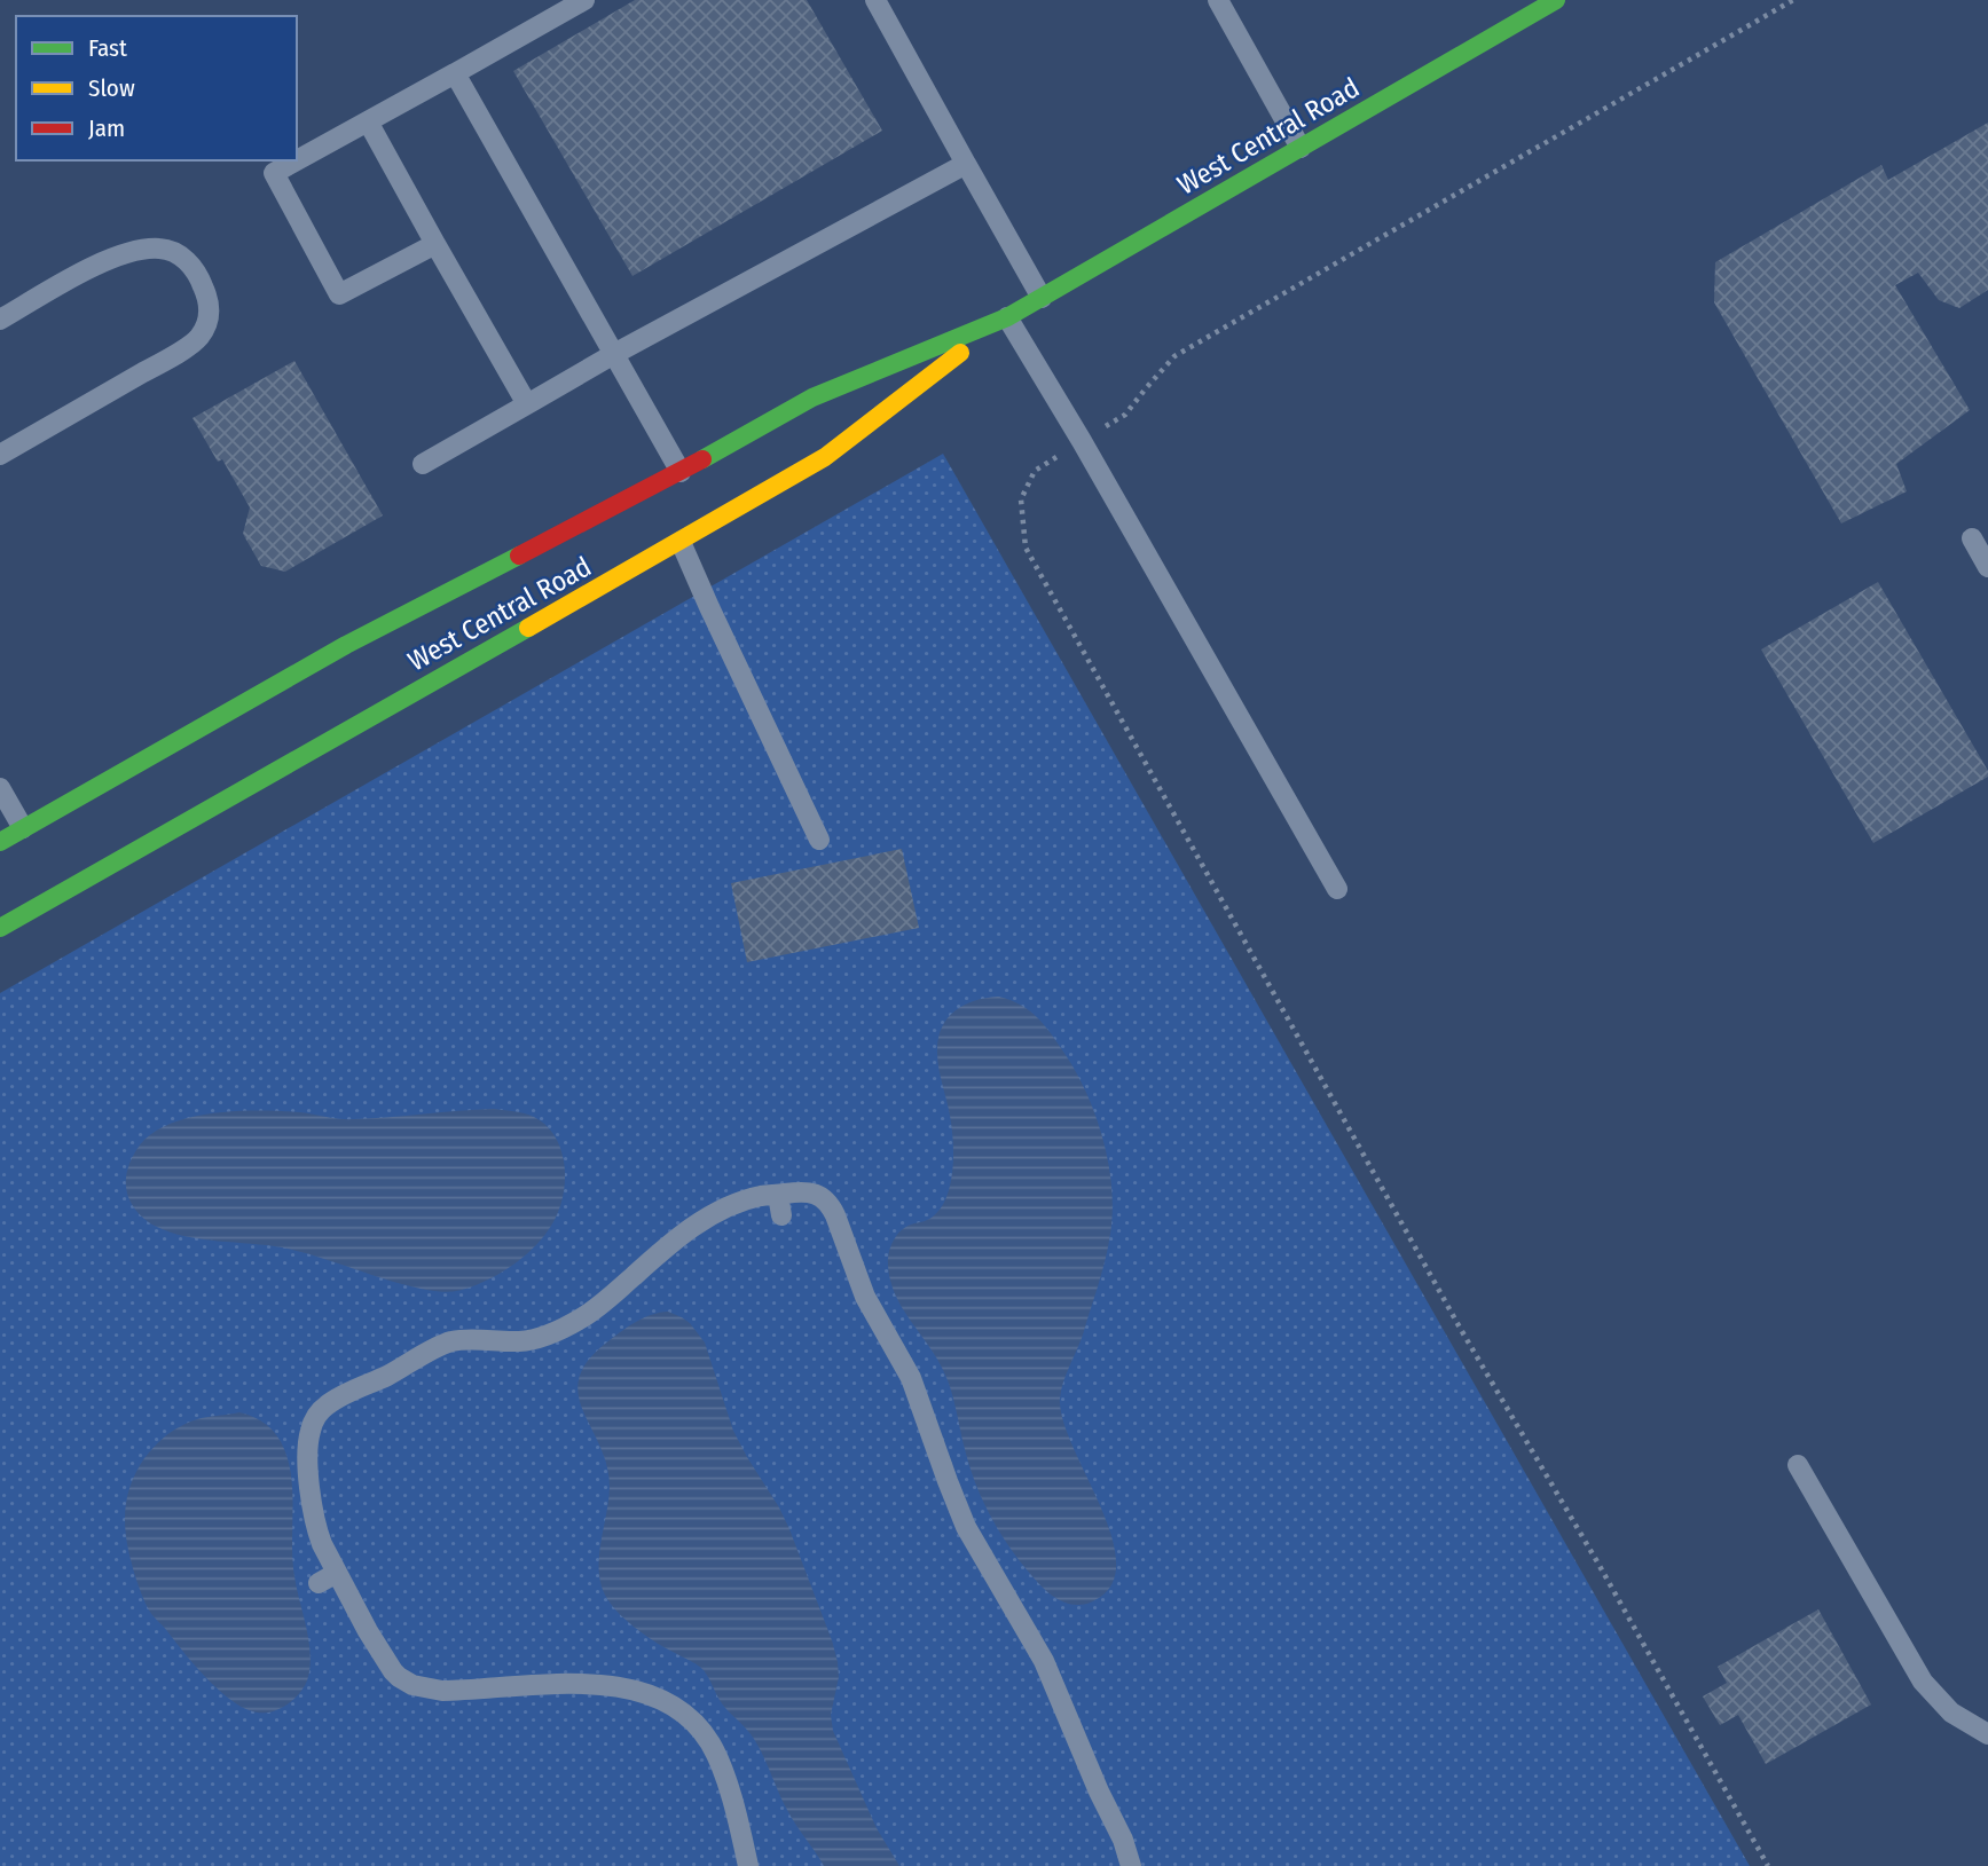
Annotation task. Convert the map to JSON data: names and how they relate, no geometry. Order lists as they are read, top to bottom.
{
  "streets": {
    "main road": ["West Central Road"]
  },
  "legend": ["Fast", "Slow", "Jam"]
}
